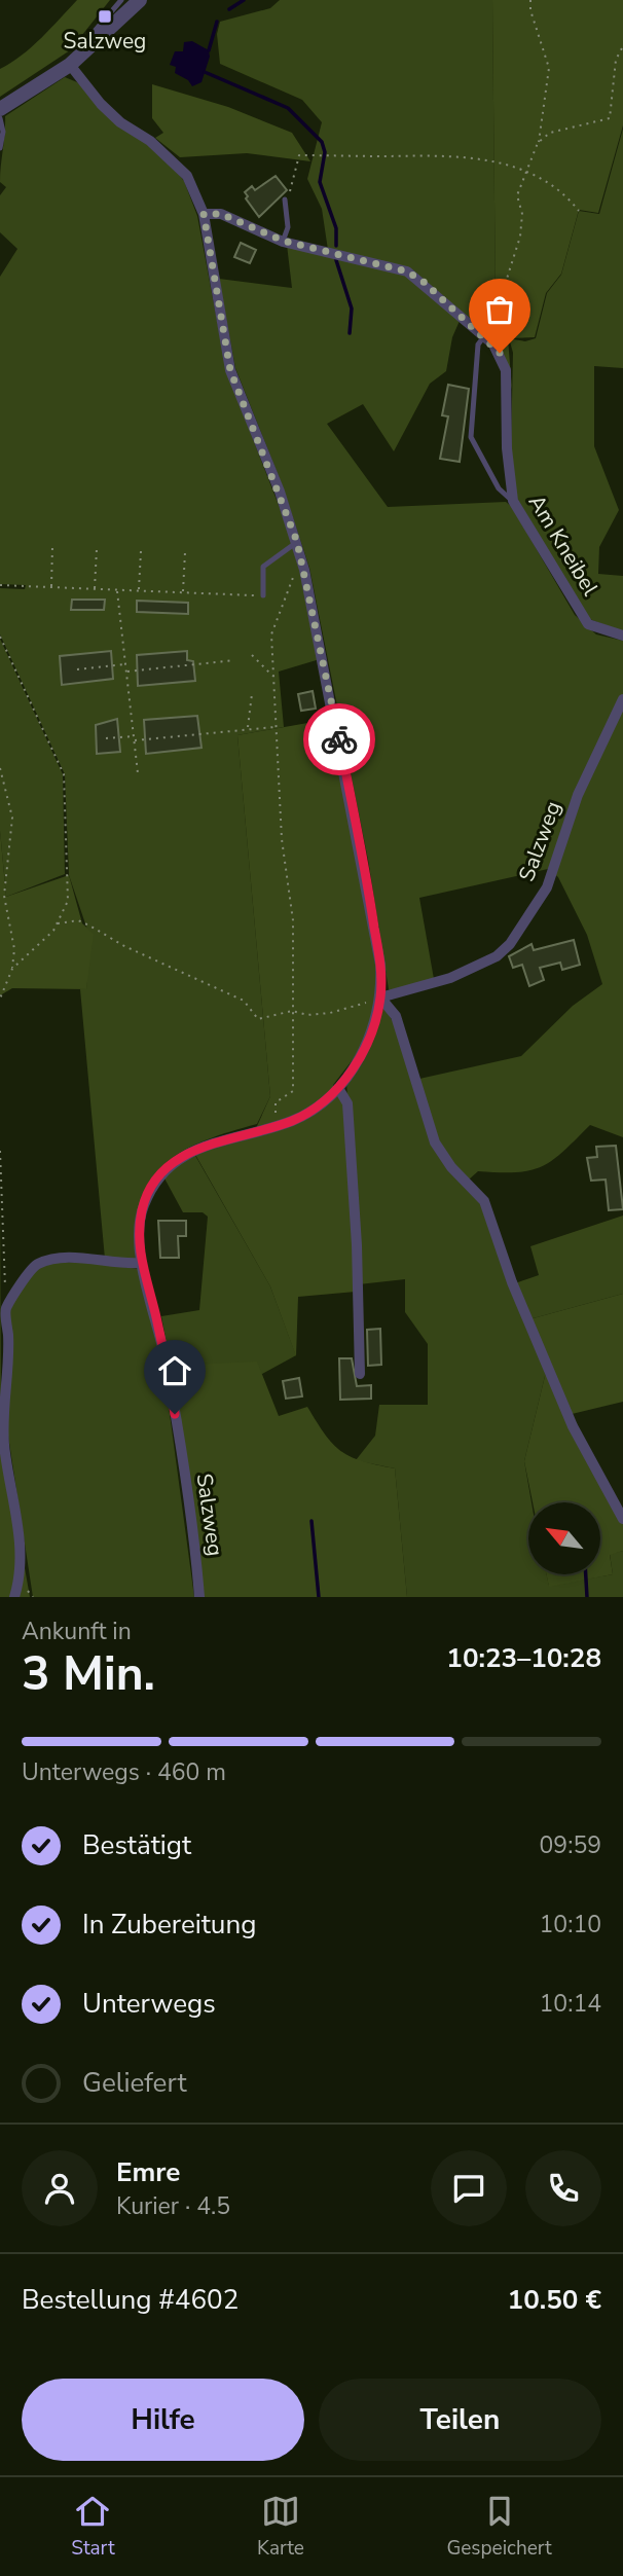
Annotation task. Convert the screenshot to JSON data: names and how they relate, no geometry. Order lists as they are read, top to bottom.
{
  "streets": {
    "street": ["Am Kneibel", "Salzweg"]
  },
  "crossings": [
    ["Am Kneibel", "Salzweg"]
  ],
  "places": {
    "transit": ["Salzweg"]
  },
  "north": "top left",
  "page": {
    "heading": ["3 Min.", "Ankunft in", "10:23–10:28"],
    "panel": [
      "Emre",
      "Kurier · 4.5",
      "Bestellung #4602",
      "10.50 €"
    ],
    "bar": "Unterwegs · 460 m",
    "list": [
      ["Bestätigt", "09:59"],
      ["In Zubereitung", "10:10"],
      ["Unterwegs", "10:14"],
      "Geliefert"
    ],
    "buttons": ["Hilfe", "Teilen"],
    "tabs": ["Start", "Karte", "Gespeichert"]
  }
}
